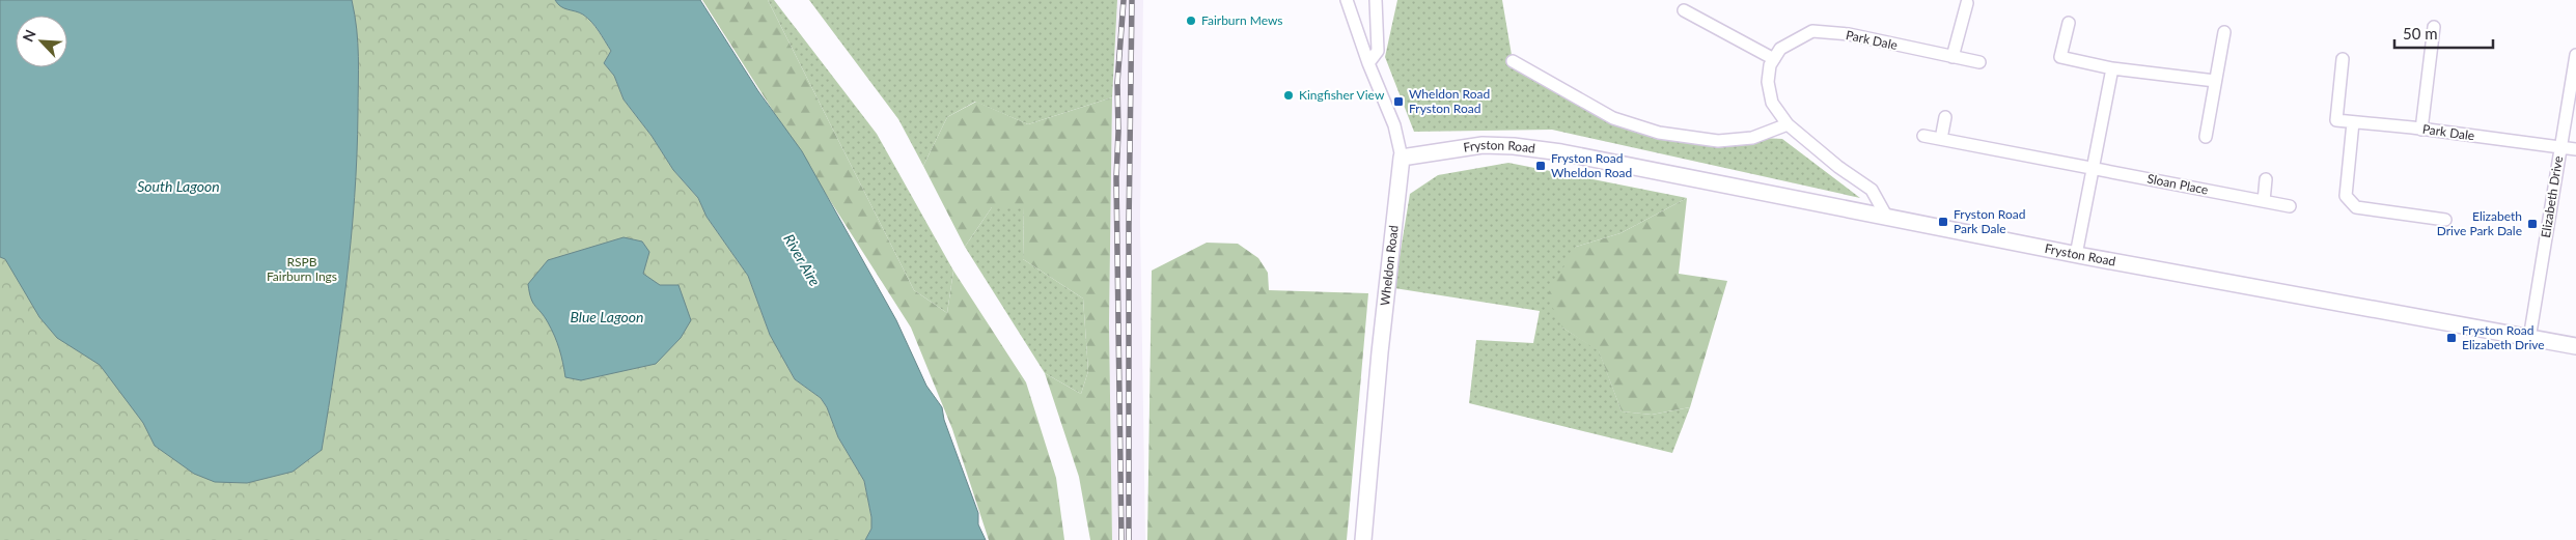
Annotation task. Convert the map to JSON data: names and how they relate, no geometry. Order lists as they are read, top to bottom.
{
  "streets": {
    "street": [
      "Park Dale",
      "Fryston Road",
      "Sloan Place",
      "Elizabeth Drive",
      "Wheldon Road"
    ]
  },
  "crossings": [
    ["Park Dale", "Elizabeth Drive"],
    ["Fryston Road", "Elizabeth Drive"],
    ["Fryston Road", "Wheldon Road"]
  ],
  "water": ["South Lagoon", "River Aire", "Blue Lagoon"],
  "parks": ["RSPB Fairburn Ings"],
  "places": {
    "other": ["Fairburn Mews", "Kingfisher View"],
    "transit": [
      "Wheldon Road Fryston Road",
      "Fryston Road Wheldon Road",
      "Fryston Road Park Dale",
      "Elizabeth Drive Park Dale",
      "Fryston Road Elizabeth Drive"
    ]
  },
  "scale_bar": "50 m",
  "north": "top left"
}
